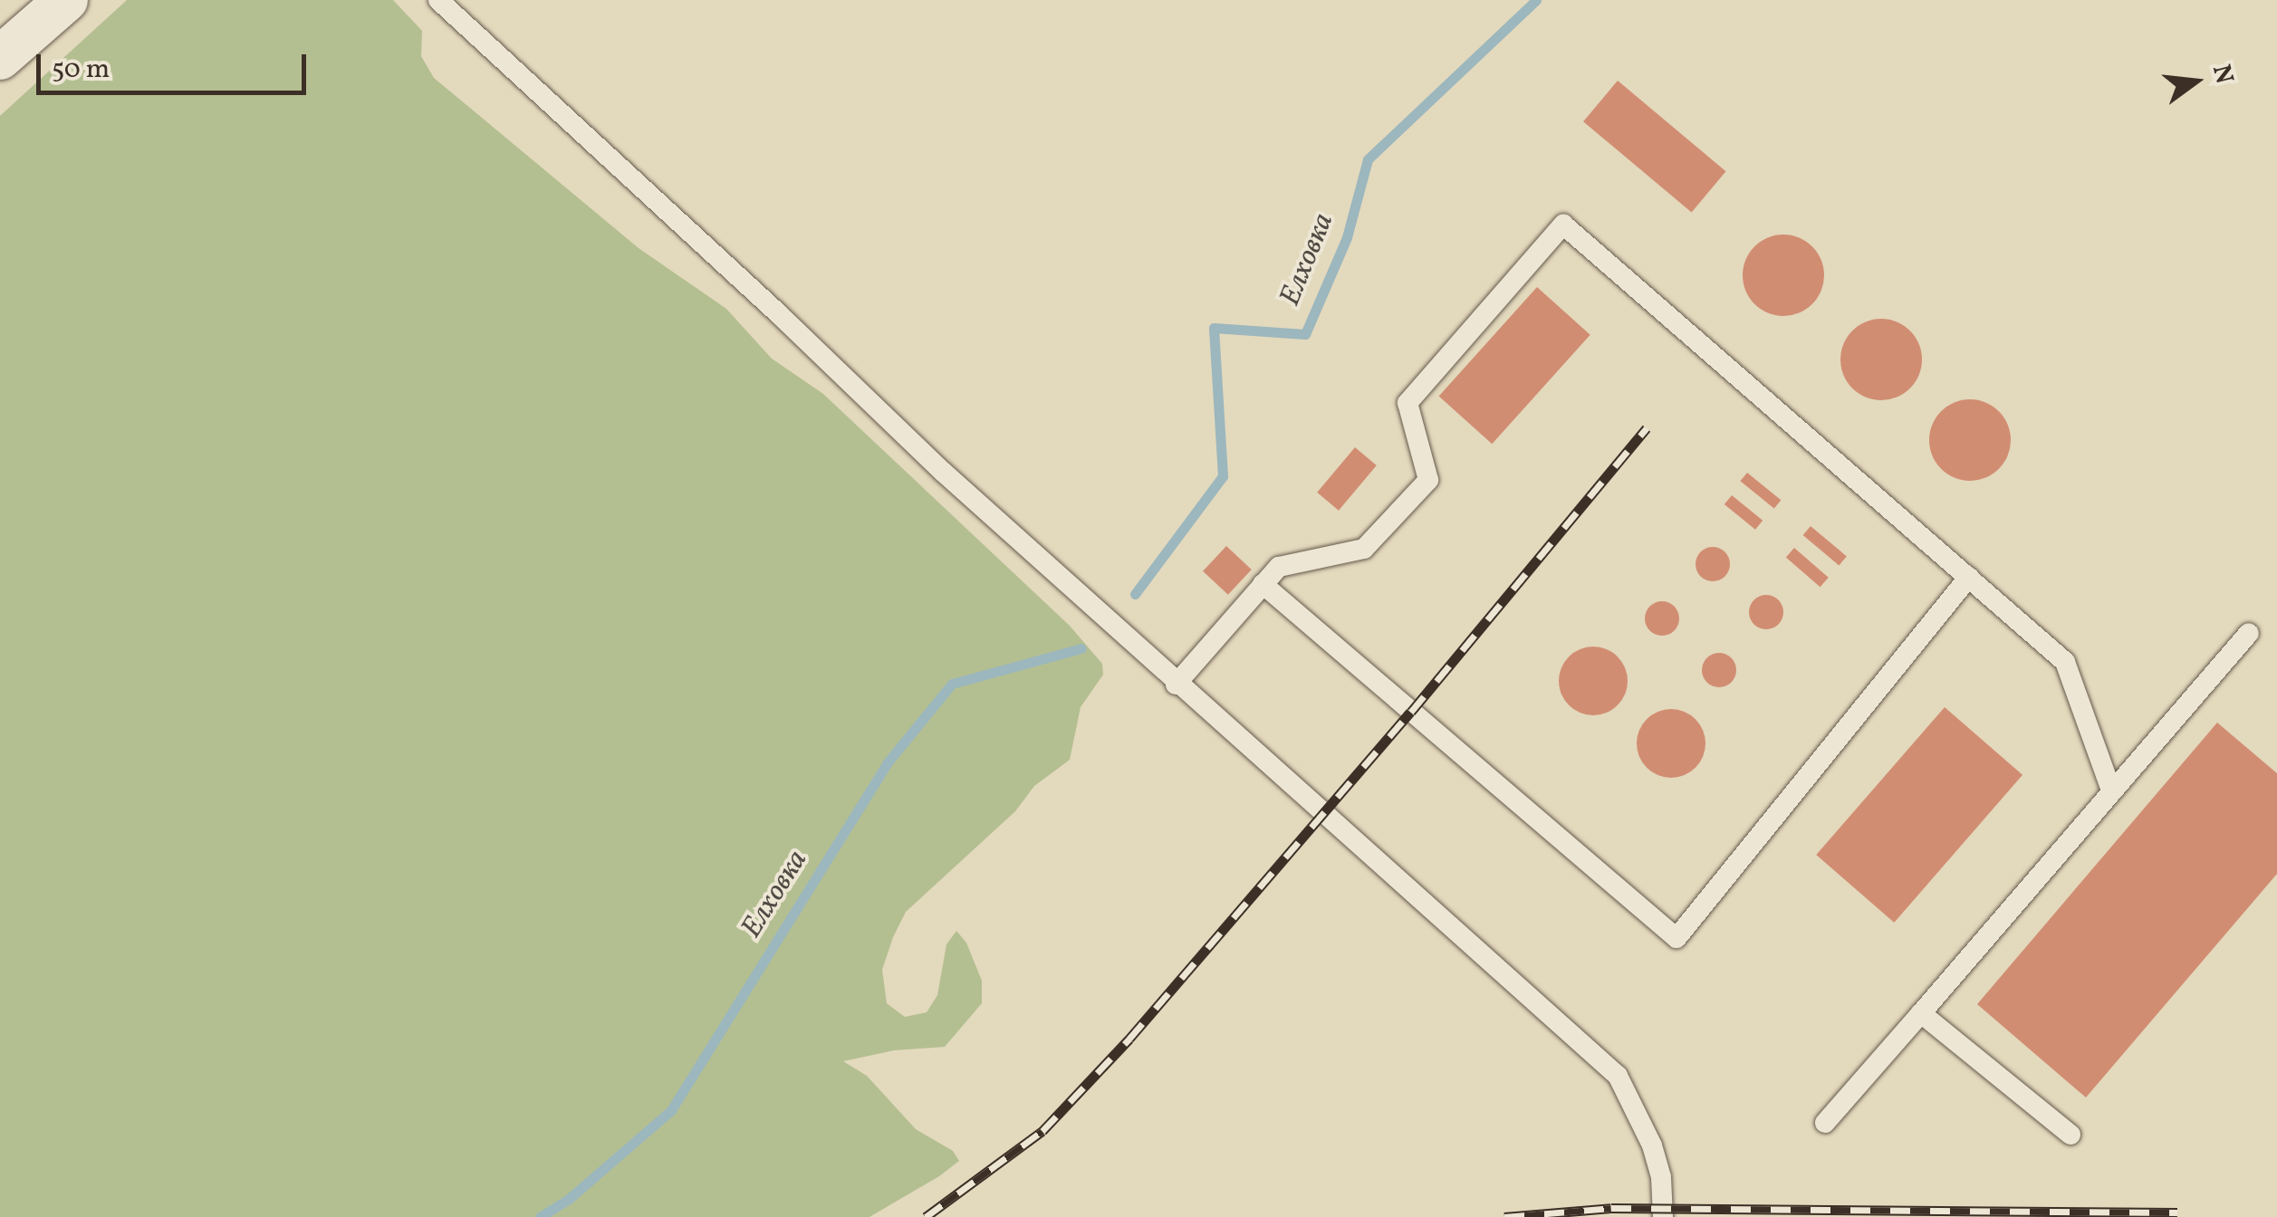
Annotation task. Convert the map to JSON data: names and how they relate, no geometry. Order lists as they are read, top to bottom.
{
  "water": ["Елховка"],
  "scale_bar": "50 m",
  "north": "right"
}
